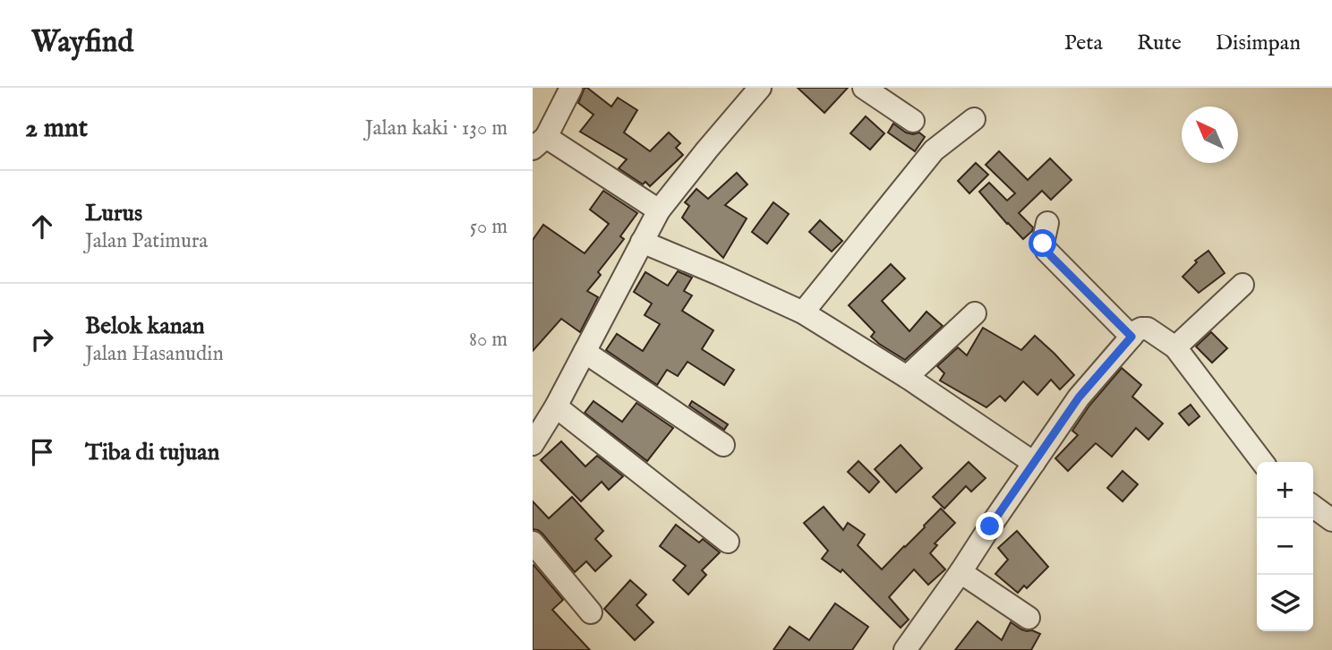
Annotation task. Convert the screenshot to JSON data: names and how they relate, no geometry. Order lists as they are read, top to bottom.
{
  "north": "top left",
  "page": {
    "header": "Wayfind",
    "nav": ["Peta", "Rute", "Disimpan"],
    "heading": ["2 mnt", "Jalan kaki · 130 m"],
    "list": [
      ["Lurus", "Jalan Patimura", "50 m"],
      ["Belok kanan", "Jalan Hasanudin", "80 m"],
      "Tiba di tujuan"
    ],
    "map_buttons": ["+", "−"]
  }
}
